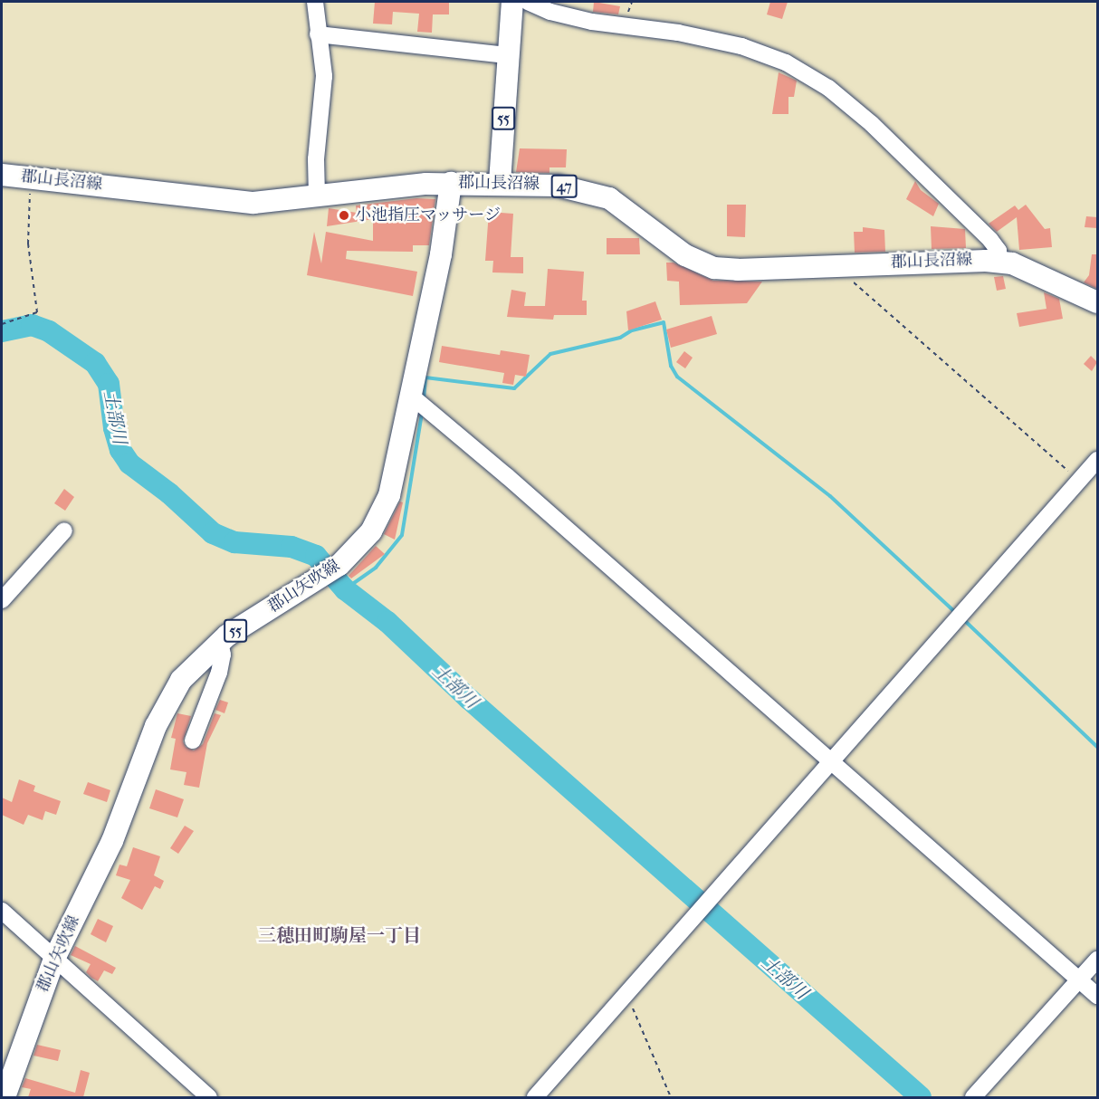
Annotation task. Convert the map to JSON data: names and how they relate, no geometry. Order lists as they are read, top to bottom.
{
  "streets": {
    "main road": [
      "55",
      "郡山長沼線",
      "47",
      "郡山矢吹線"
    ]
  },
  "crossings": [
    ["55", "郡山長沼線"],
    ["郡山長沼線", "郡山矢吹線"]
  ],
  "districts": ["三穂田町駒屋一丁目"],
  "water": ["土部川"],
  "places": ["小池指圧マッサージ"]
}
